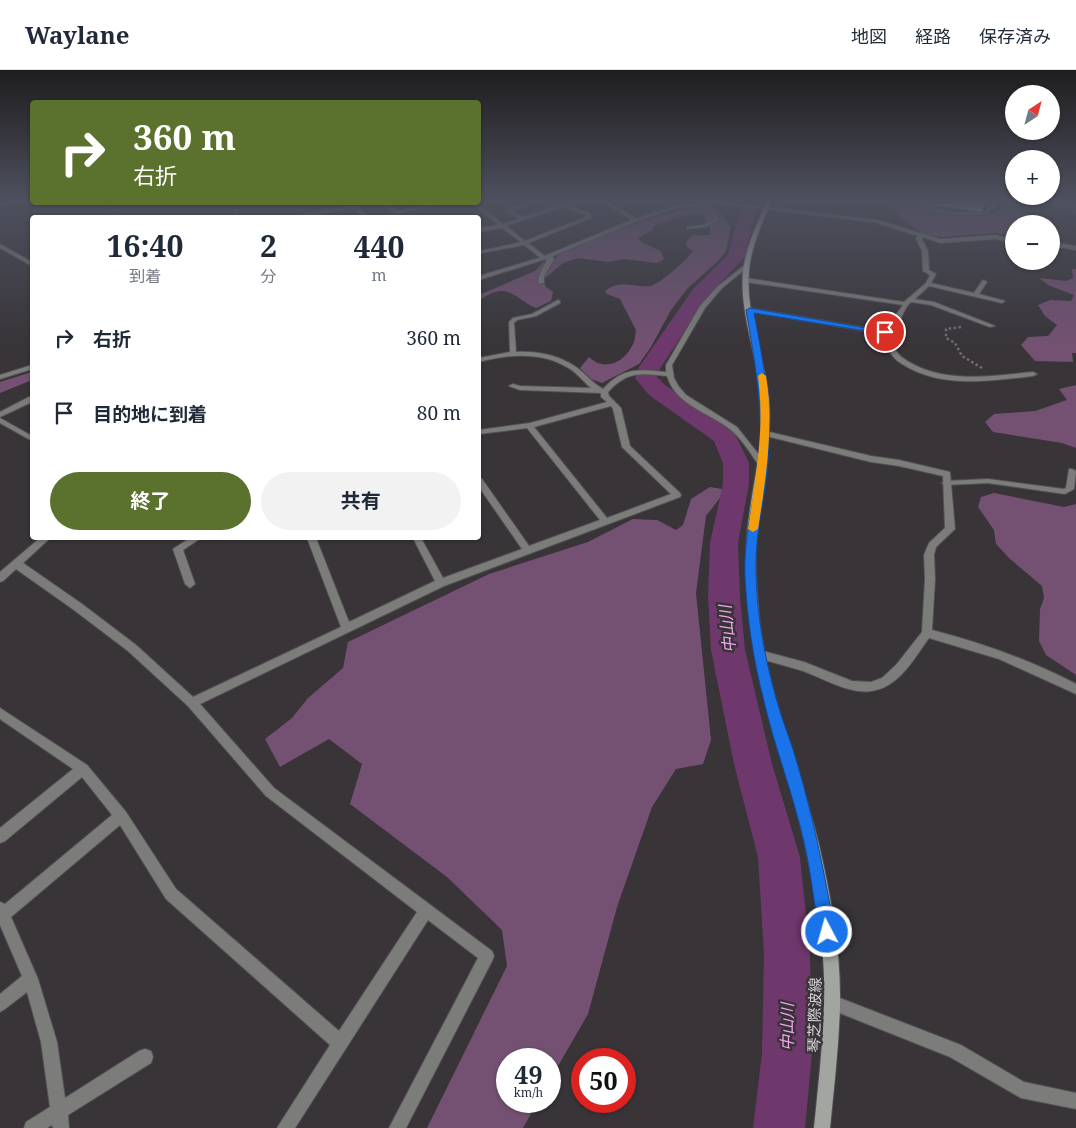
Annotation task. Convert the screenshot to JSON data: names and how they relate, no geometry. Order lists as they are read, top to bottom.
{
  "streets": {
    "main road": ["琴芝際波線"]
  },
  "water": ["中山川"],
  "north": "top right",
  "page": {
    "header": "Waylane",
    "nav": ["地図", "経路", "保存済み"],
    "map_buttons": ["+", "−"],
    "turn": ["360 m", "右折"],
    "eta": [
      "16:40",
      "到着",
      "2",
      "分",
      "440",
      "m"
    ],
    "list": [
      {
        "name": "右折",
        "value": "360 m"
      },
      {
        "name": "目的地に到着",
        "value": "80 m"
      }
    ],
    "buttons": ["終了", "共有"],
    "speed": "49 km/h",
    "limit": "50"
  }
}
